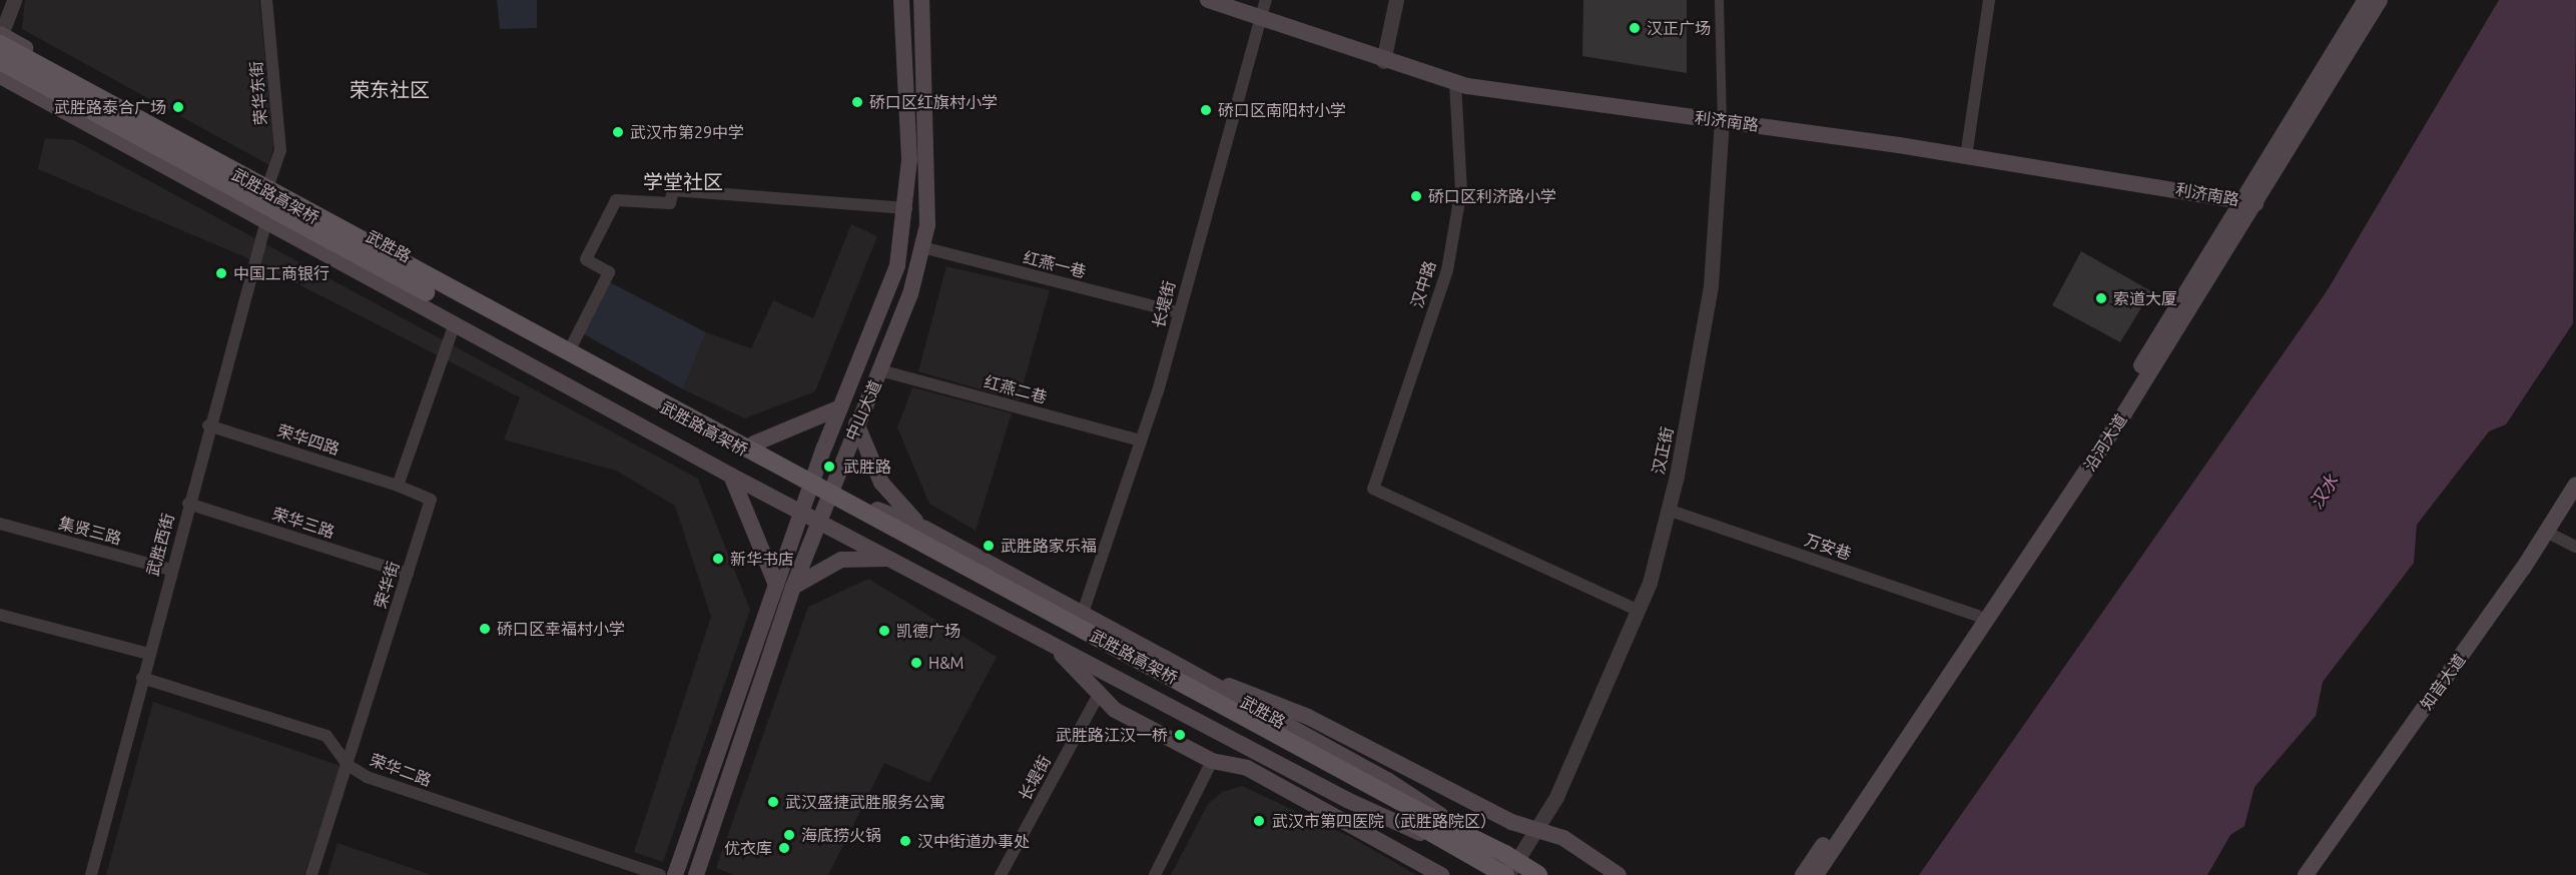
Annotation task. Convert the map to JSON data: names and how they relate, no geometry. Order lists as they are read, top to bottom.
{
  "streets": {
    "main road": [
      "利济南路",
      "武胜路高架桥",
      "武胜路",
      "中山大道",
      "沿河大道",
      "知音大道"
    ],
    "street": [
      "荣华东街",
      "红燕一巷",
      "汉中路",
      "长堤街",
      "红燕二巷",
      "荣华四路",
      "汉正街",
      "荣华三路",
      "集贤三路",
      "武胜西街",
      "万安巷",
      "荣华街",
      "荣华二路"
    ]
  },
  "crossings": [
    ["荣华东街", "武胜路"],
    ["利济南路", "汉中路"],
    ["利济南路", "长堤街"],
    ["利济南路", "沿河大道"],
    ["利济南路", "汉正街"],
    ["武胜路高架桥", "武胜路"],
    ["武胜路", "长堤街"],
    ["武胜路", "中山大道"],
    ["武胜路", "汉正街"],
    ["武胜路", "武胜西街"],
    ["红燕一巷", "长堤街"],
    ["红燕一巷", "中山大道"],
    ["汉中路", "汉正街"],
    ["长堤街", "红燕二巷"],
    ["红燕二巷", "中山大道"],
    ["荣华四路", "武胜西街"],
    ["荣华四路", "荣华街"],
    ["沿河大道", "万安巷"],
    ["汉正街", "万安巷"],
    ["荣华三路", "武胜西街"],
    ["荣华三路", "荣华街"],
    ["集贤三路", "武胜西街"],
    ["武胜西街", "荣华二路"],
    ["荣华街", "荣华二路"]
  ],
  "districts": ["荣东社区", "学堂社区"],
  "water": ["汉水"],
  "places": [
    "汉正广场",
    "硚口区红旗村小学",
    "武胜路泰合广场",
    "硚口区南阳村小学",
    "武汉市第29中学",
    "硚口区利济路小学",
    "中国工商银行",
    "索道大厦",
    "武胜路",
    "武胜路家乐福",
    "新华书店",
    "硚口区幸福村小学",
    "凯德广场",
    "H&M",
    "武胜路江汉一桥",
    "武汉盛捷武胜服务公寓",
    "武汉市第四医院（武胜路院区）",
    "海底捞火锅",
    "汉中街道办事处",
    "优衣库"
  ]
}
